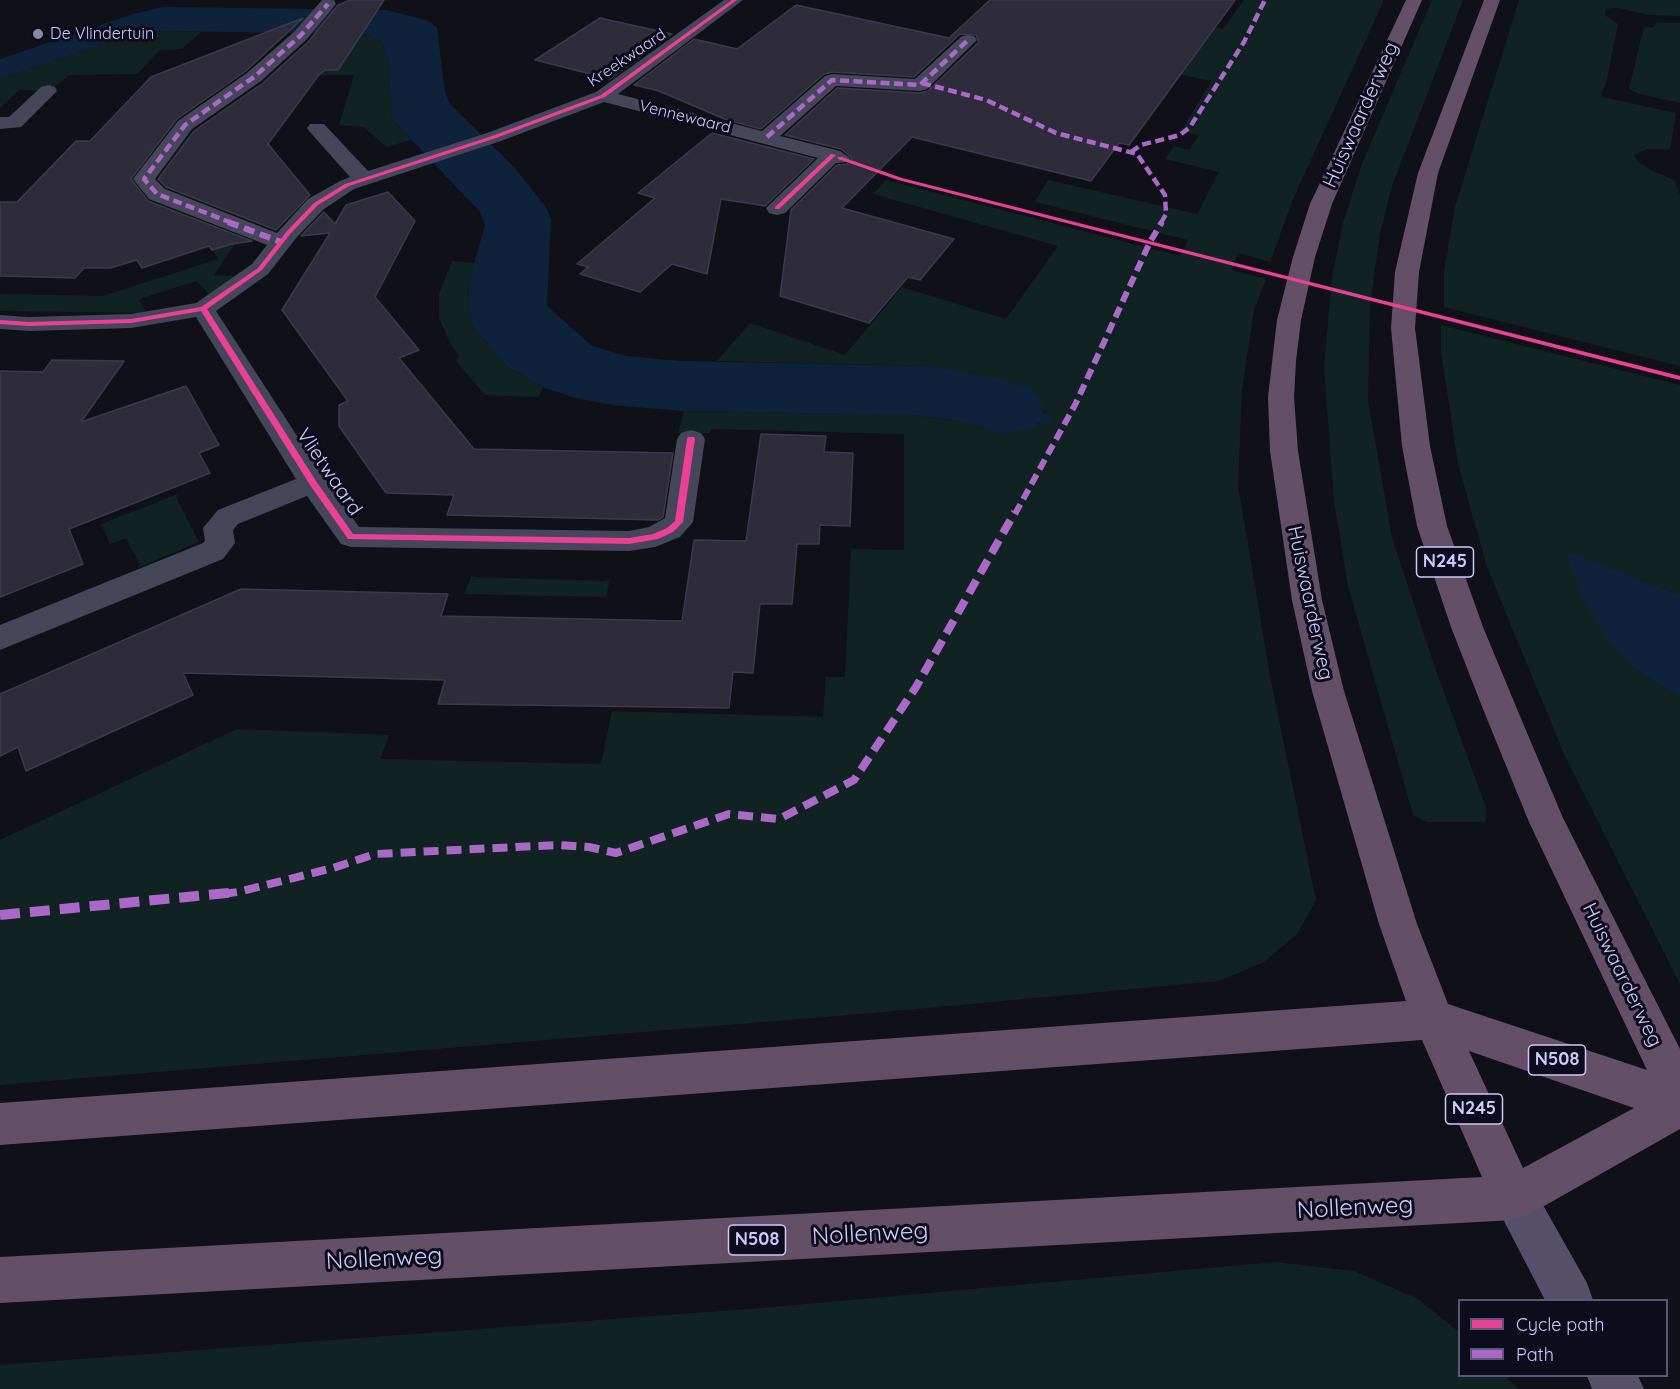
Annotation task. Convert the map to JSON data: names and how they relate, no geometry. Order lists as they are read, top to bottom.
{
  "streets": {
    "highway": [
      "Huiswaarderweg",
      "N245",
      "N508",
      "Nollenweg"
    ],
    "street": ["Kreekwaard", "Vennewaard", "Vlietwaard"]
  },
  "crossings": [
    ["Kreekwaard", "Vennewaard"],
    ["Huiswaarderweg", "N245"],
    ["Huiswaarderweg", "N508"],
    ["Huiswaarderweg", "Nollenweg"],
    ["N245", "Nollenweg"]
  ],
  "places": ["De Vlindertuin"],
  "legend": ["Cycle path", "Path"]
}
